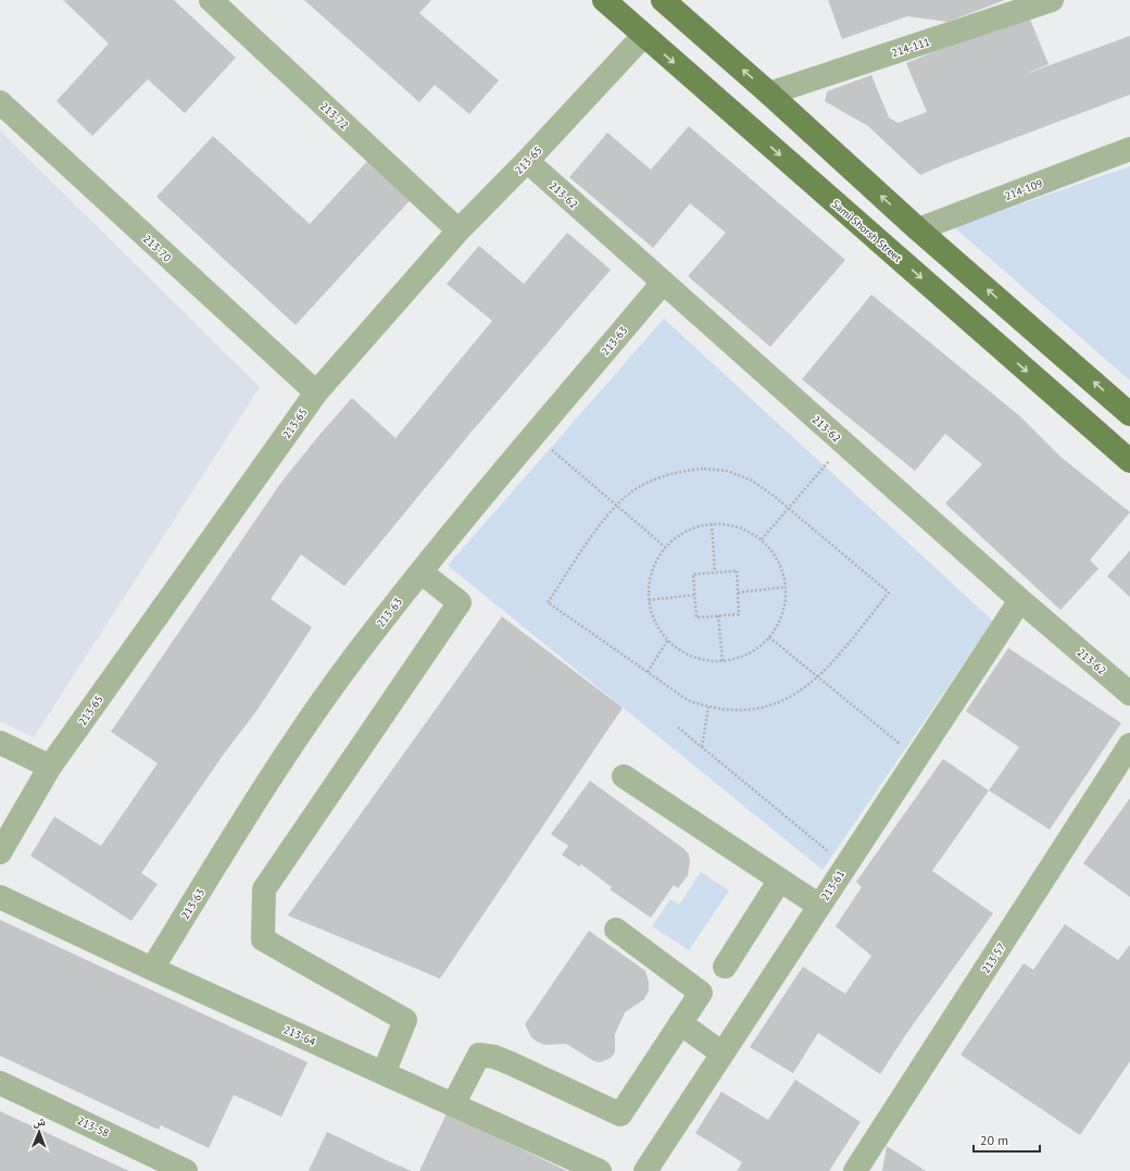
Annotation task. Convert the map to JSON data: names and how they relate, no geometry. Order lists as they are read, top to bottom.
{
  "streets": {
    "main road": ["Sami Shorsh Street"],
    "street": [
      "214-111",
      "213-72",
      "213-65",
      "214-109",
      "213-62",
      "213-70",
      "213-63",
      "213-61",
      "213-57",
      "213-64",
      "213-58"
    ]
  },
  "crossings": [
    ["213-72", "213-65"],
    ["213-65", "213-62"],
    ["213-65", "Sami Shorsh Street"],
    ["213-65", "213-70"],
    ["213-62", "213-63"],
    ["213-62", "213-61"],
    ["213-63", "213-64"]
  ],
  "scale_bar": "20 m",
  "north": "top"
}
